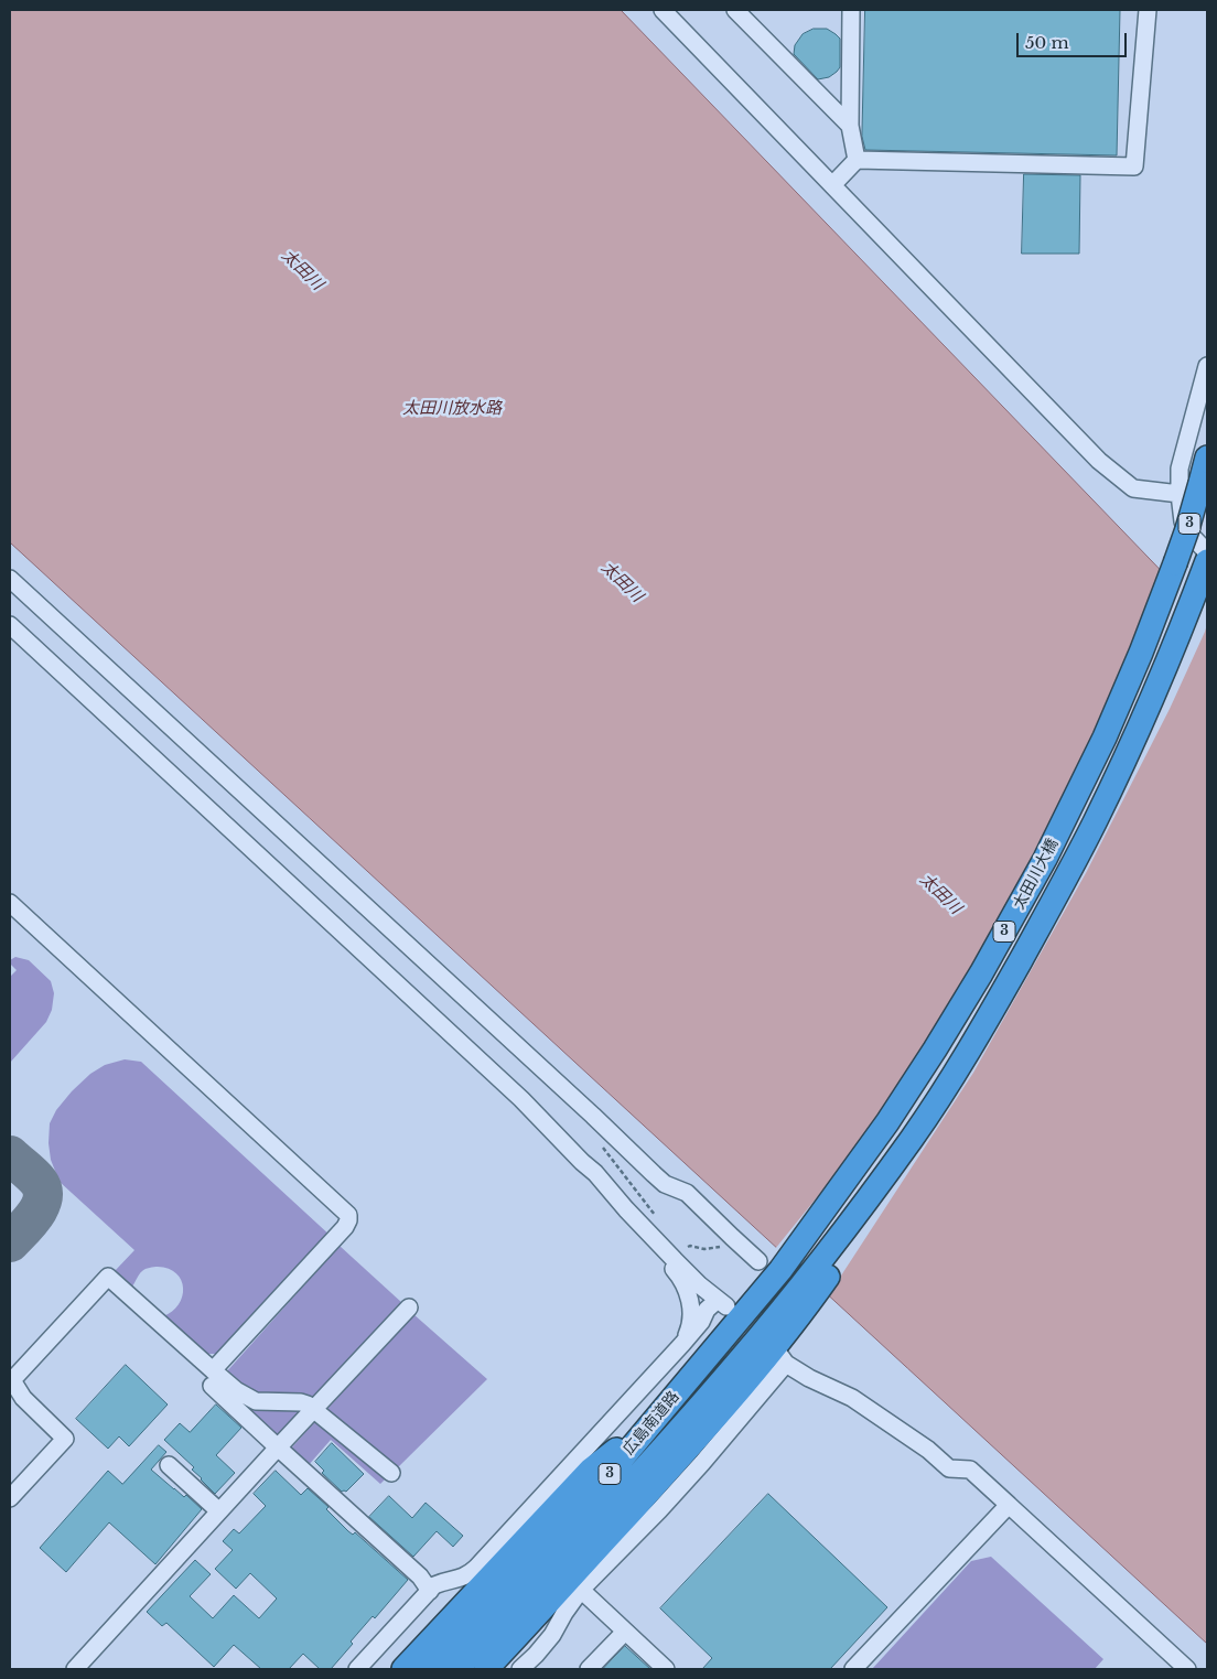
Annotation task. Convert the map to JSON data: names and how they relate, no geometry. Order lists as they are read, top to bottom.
{
  "streets": {
    "highway": ["3", "太田川大橋", "広島南道路"]
  },
  "crossings": [
    ["3", "太田川大橋"],
    ["太田川大橋", "広島南道路"]
  ],
  "water": ["太田川", "太田川放水路"],
  "scale_bar": "50 m"
}
